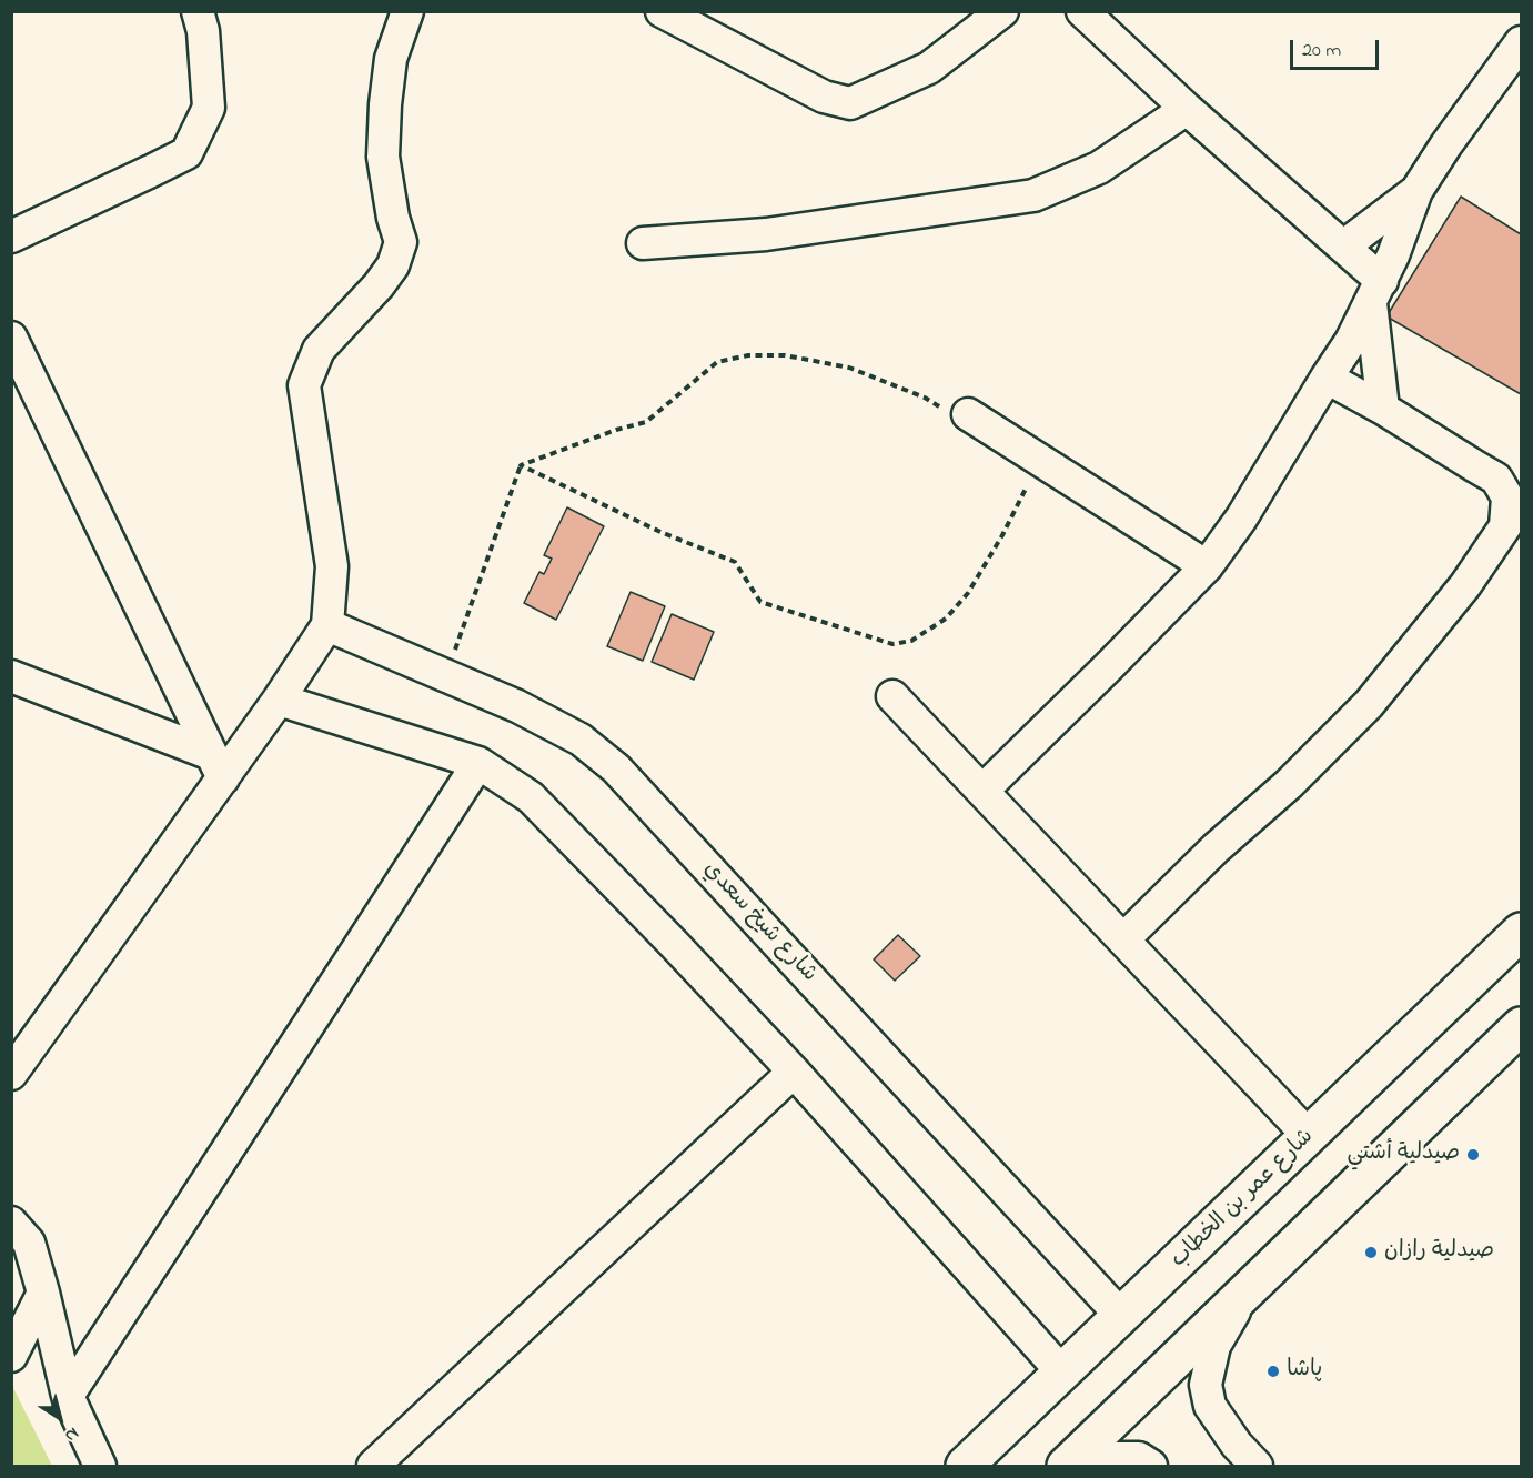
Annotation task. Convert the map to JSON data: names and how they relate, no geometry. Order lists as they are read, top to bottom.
{
  "streets": {
    "main road": ["شارع عمر بن الخطاب"],
    "street": ["شارع شيخ سعدي"]
  },
  "crossings": [
    ["شارع شيخ سعدي", "شارع عمر بن الخطاب"]
  ],
  "places": ["صيدلية أشتي", "صيدلية رازان", "پاشا"],
  "scale_bar": "20 m",
  "north": "bottom right"
}
